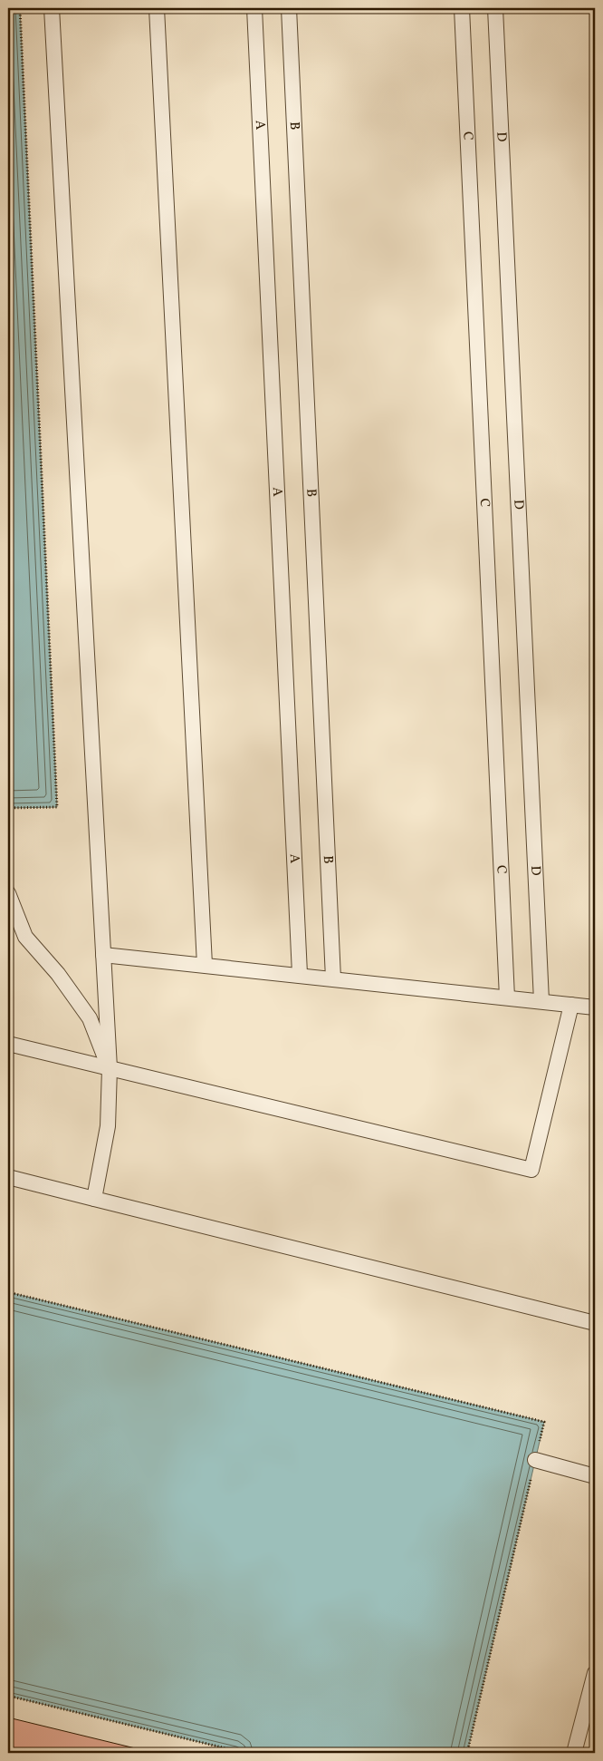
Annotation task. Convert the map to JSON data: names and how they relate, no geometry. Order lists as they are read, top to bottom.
{
  "streets": {
    "lane": [
      "A",
      "B",
      "C",
      "D"
    ]
  }
}
